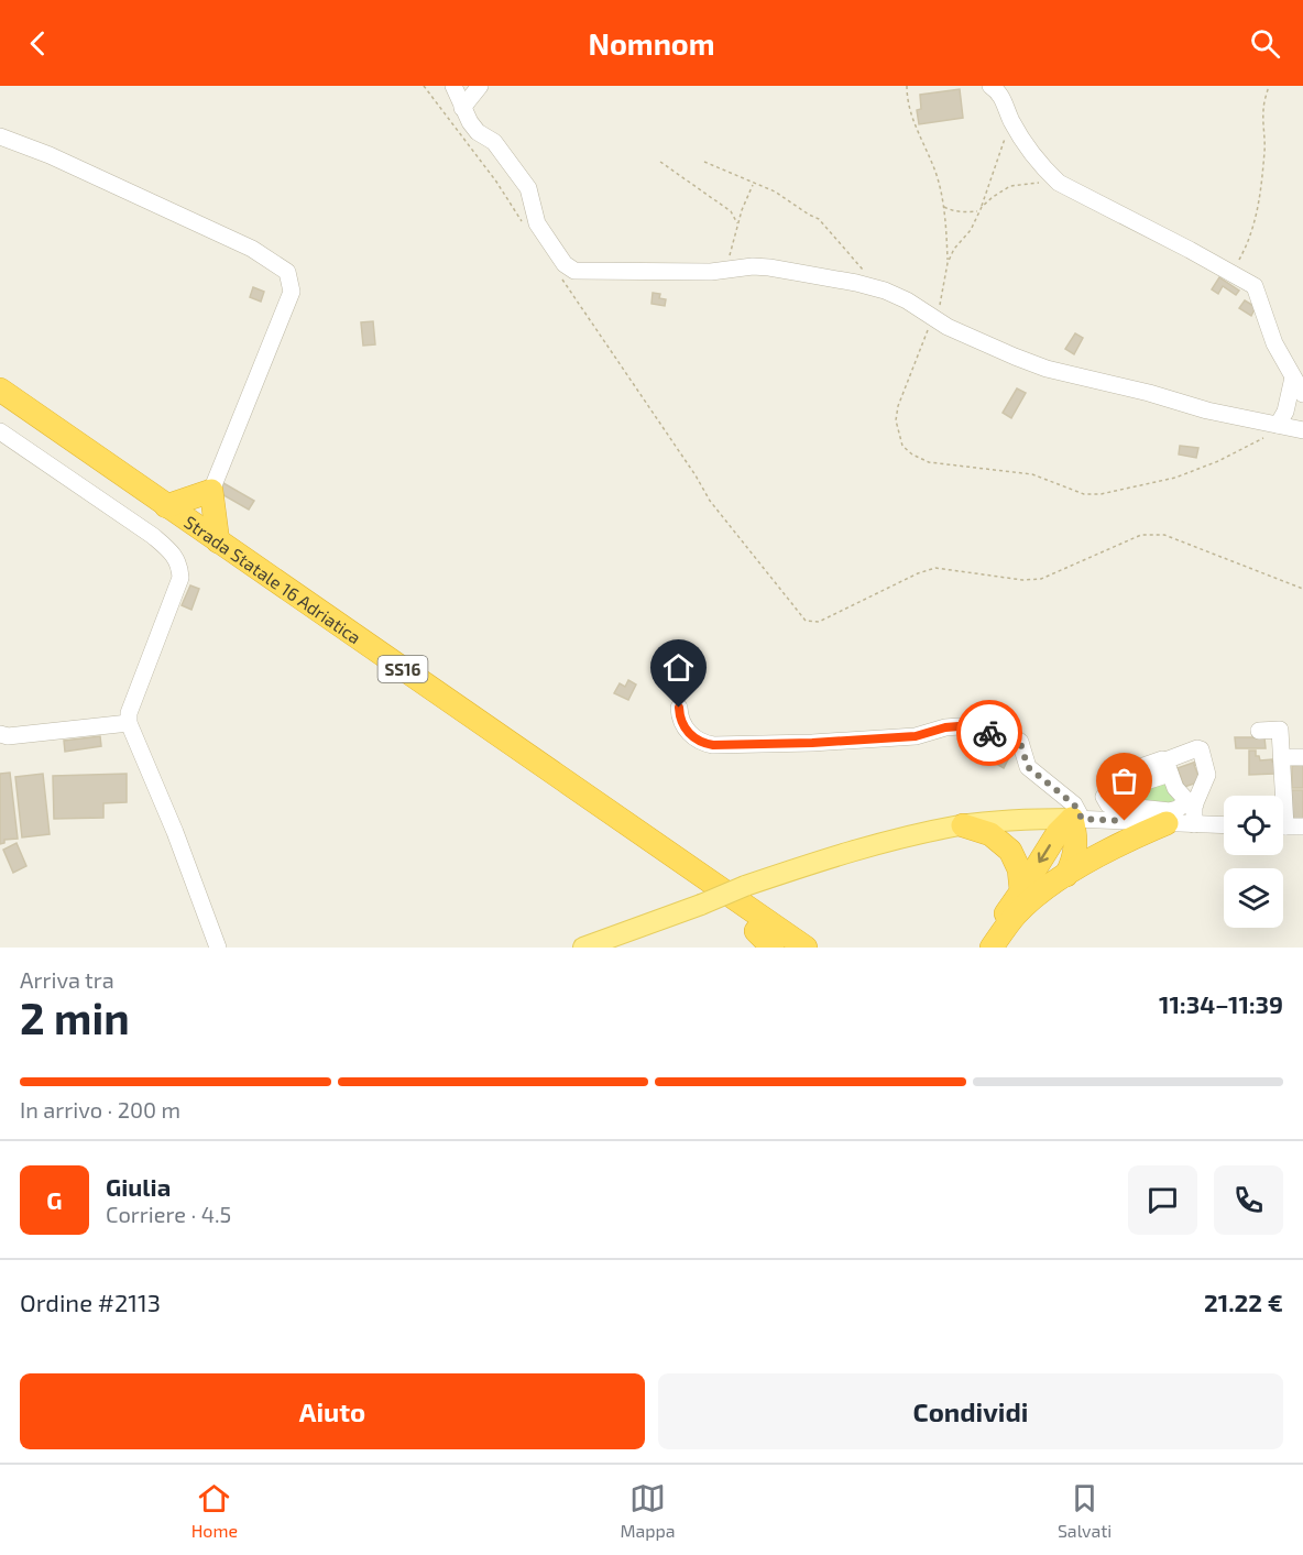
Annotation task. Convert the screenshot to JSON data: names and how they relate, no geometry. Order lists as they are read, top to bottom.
{
  "streets": {
    "highway": ["Strada Statale 16 Adriatica", "SS16"]
  },
  "page": {
    "header": "Nomnom",
    "heading": ["2 min", "Arriva tra", "11:34–11:39"],
    "panel": [
      "Giulia",
      "Corriere · 4.5",
      "Ordine #2113",
      "21.22 €"
    ],
    "bar": "In arrivo · 200 m",
    "round": "G",
    "buttons": ["Aiuto", "Condividi"],
    "tabs": ["Home", "Mappa", "Salvati"]
  }
}
